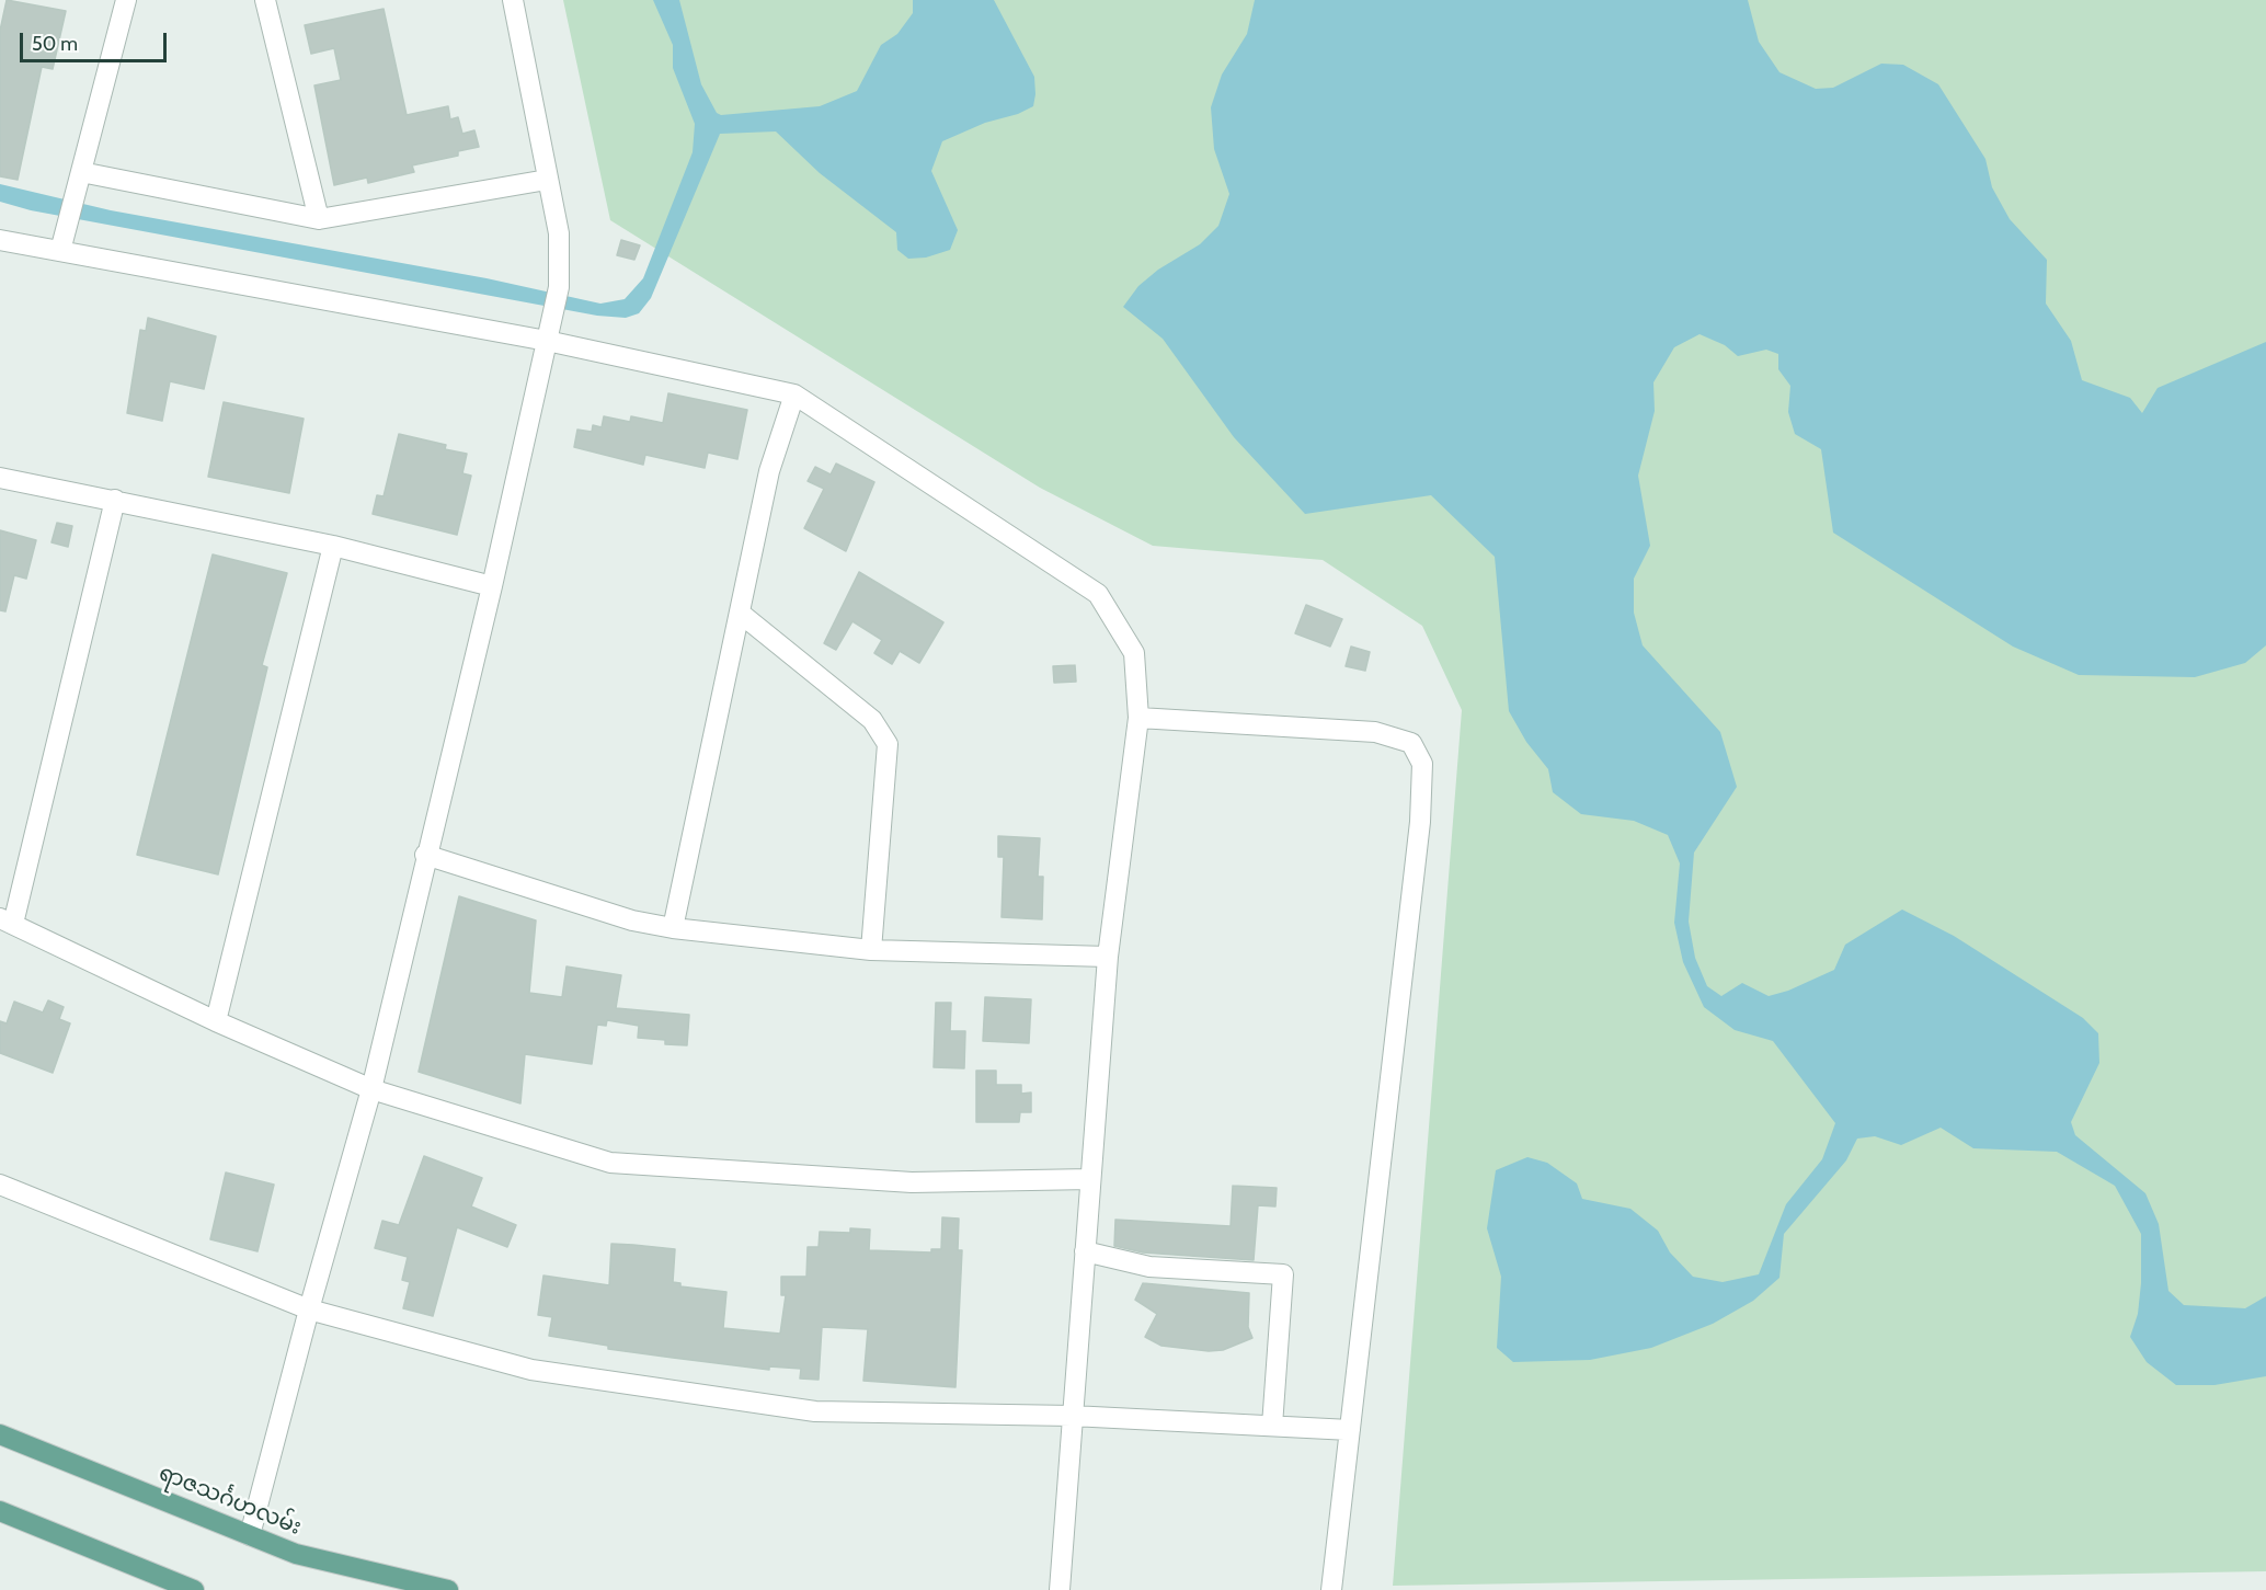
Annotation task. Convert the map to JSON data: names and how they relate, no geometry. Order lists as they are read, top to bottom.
{
  "streets": {
    "main road": ["ရာဇသင်္ဂဟလမ်း"]
  },
  "scale_bar": "50 m"
}
